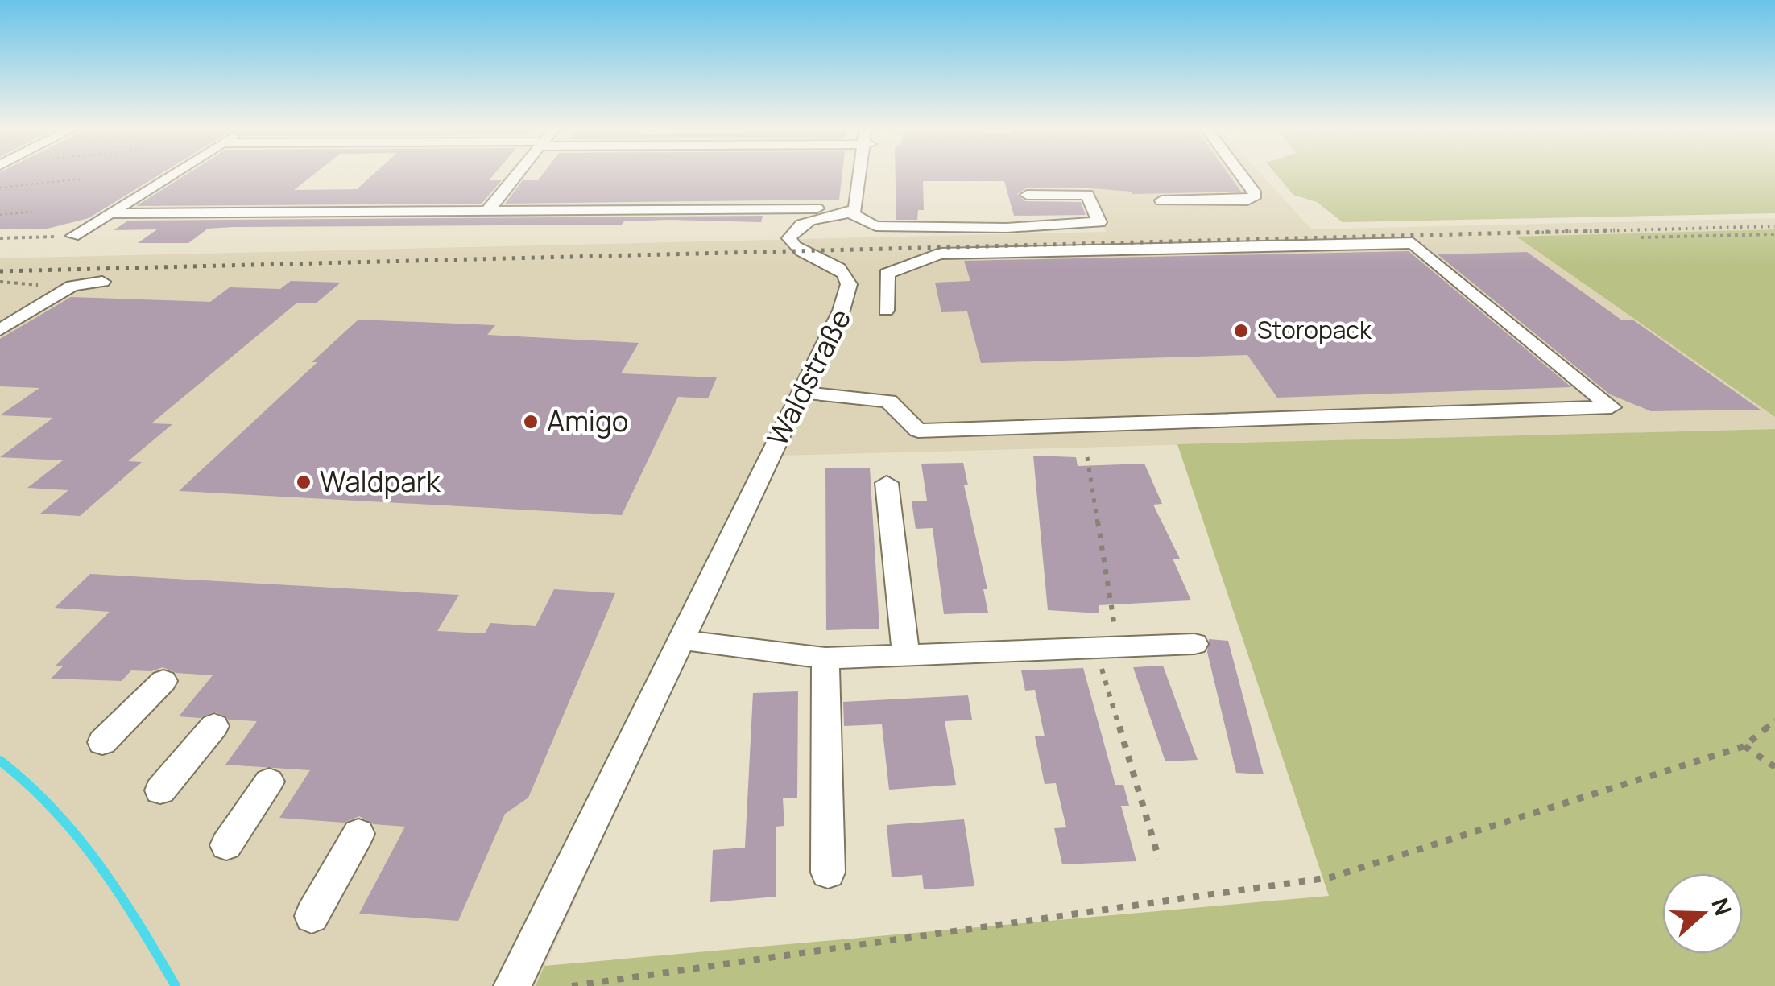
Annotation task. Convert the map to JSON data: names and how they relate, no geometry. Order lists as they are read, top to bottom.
{
  "streets": {
    "street": ["Waldstraße"]
  },
  "places": ["Storopack", "Amigo", "Waldpark"],
  "north": "right"
}
